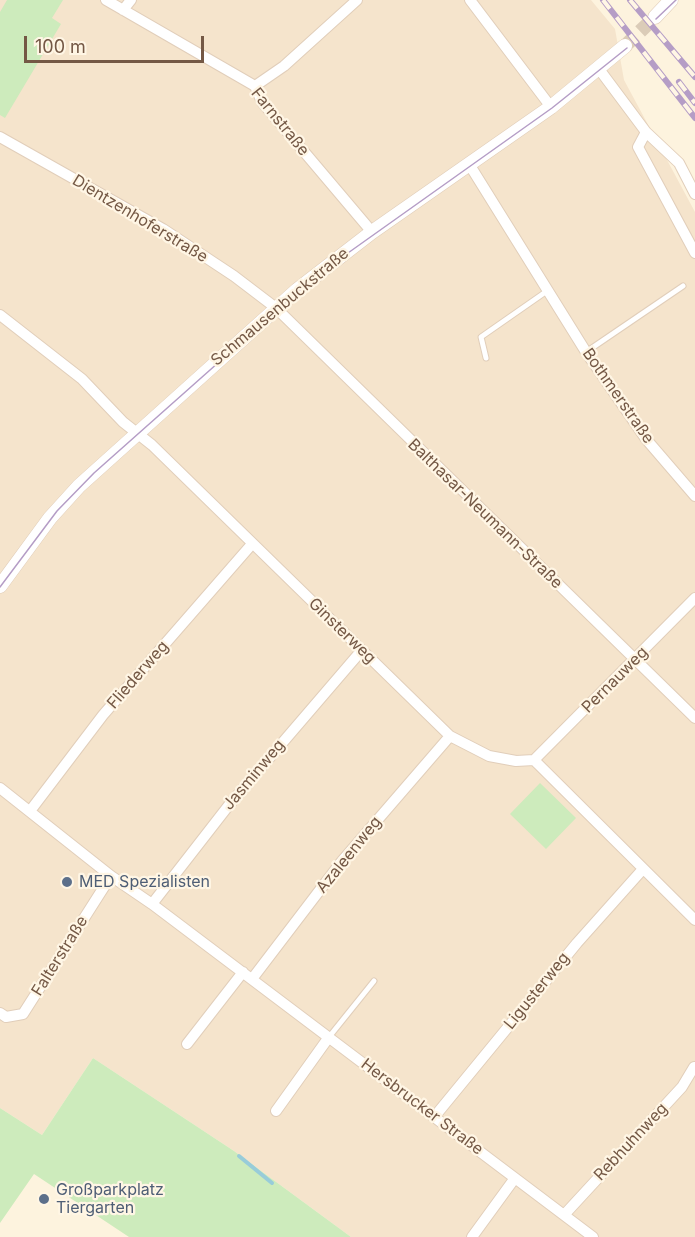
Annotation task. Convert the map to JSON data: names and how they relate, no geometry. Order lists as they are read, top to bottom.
{
  "streets": {
    "street": [
      "Farnstraße",
      "Dientzenhoferstraße",
      "Schmausenbuckstraße",
      "Bothmerstraße",
      "Balthasar-Neumann-Straße",
      "Ginsterweg",
      "Fliederweg",
      "Pernauweg",
      "Jasminweg",
      "Azaleenweg",
      "Falterstraße",
      "Ligusterweg",
      "Hersbrucker Straße",
      "Rebhuhnweg"
    ]
  },
  "crossings": [
    ["Farnstraße", "Schmausenbuckstraße"],
    ["Dientzenhoferstraße", "Schmausenbuckstraße"],
    ["Dientzenhoferstraße", "Balthasar-Neumann-Straße"],
    ["Schmausenbuckstraße", "Bothmerstraße"],
    ["Schmausenbuckstraße", "Balthasar-Neumann-Straße"],
    ["Schmausenbuckstraße", "Ginsterweg"],
    ["Balthasar-Neumann-Straße", "Pernauweg"],
    ["Ginsterweg", "Fliederweg"],
    ["Ginsterweg", "Pernauweg"],
    ["Ginsterweg", "Jasminweg"],
    ["Ginsterweg", "Azaleenweg"],
    ["Fliederweg", "Hersbrucker Straße"],
    ["Jasminweg", "Hersbrucker Straße"],
    ["Azaleenweg", "Hersbrucker Straße"],
    ["Falterstraße", "Hersbrucker Straße"],
    ["Ligusterweg", "Hersbrucker Straße"],
    ["Hersbrucker Straße", "Rebhuhnweg"]
  ],
  "places": ["MED Spezialisten", "Großparkplatz Tiergarten"],
  "scale_bar": "100 m"
}
